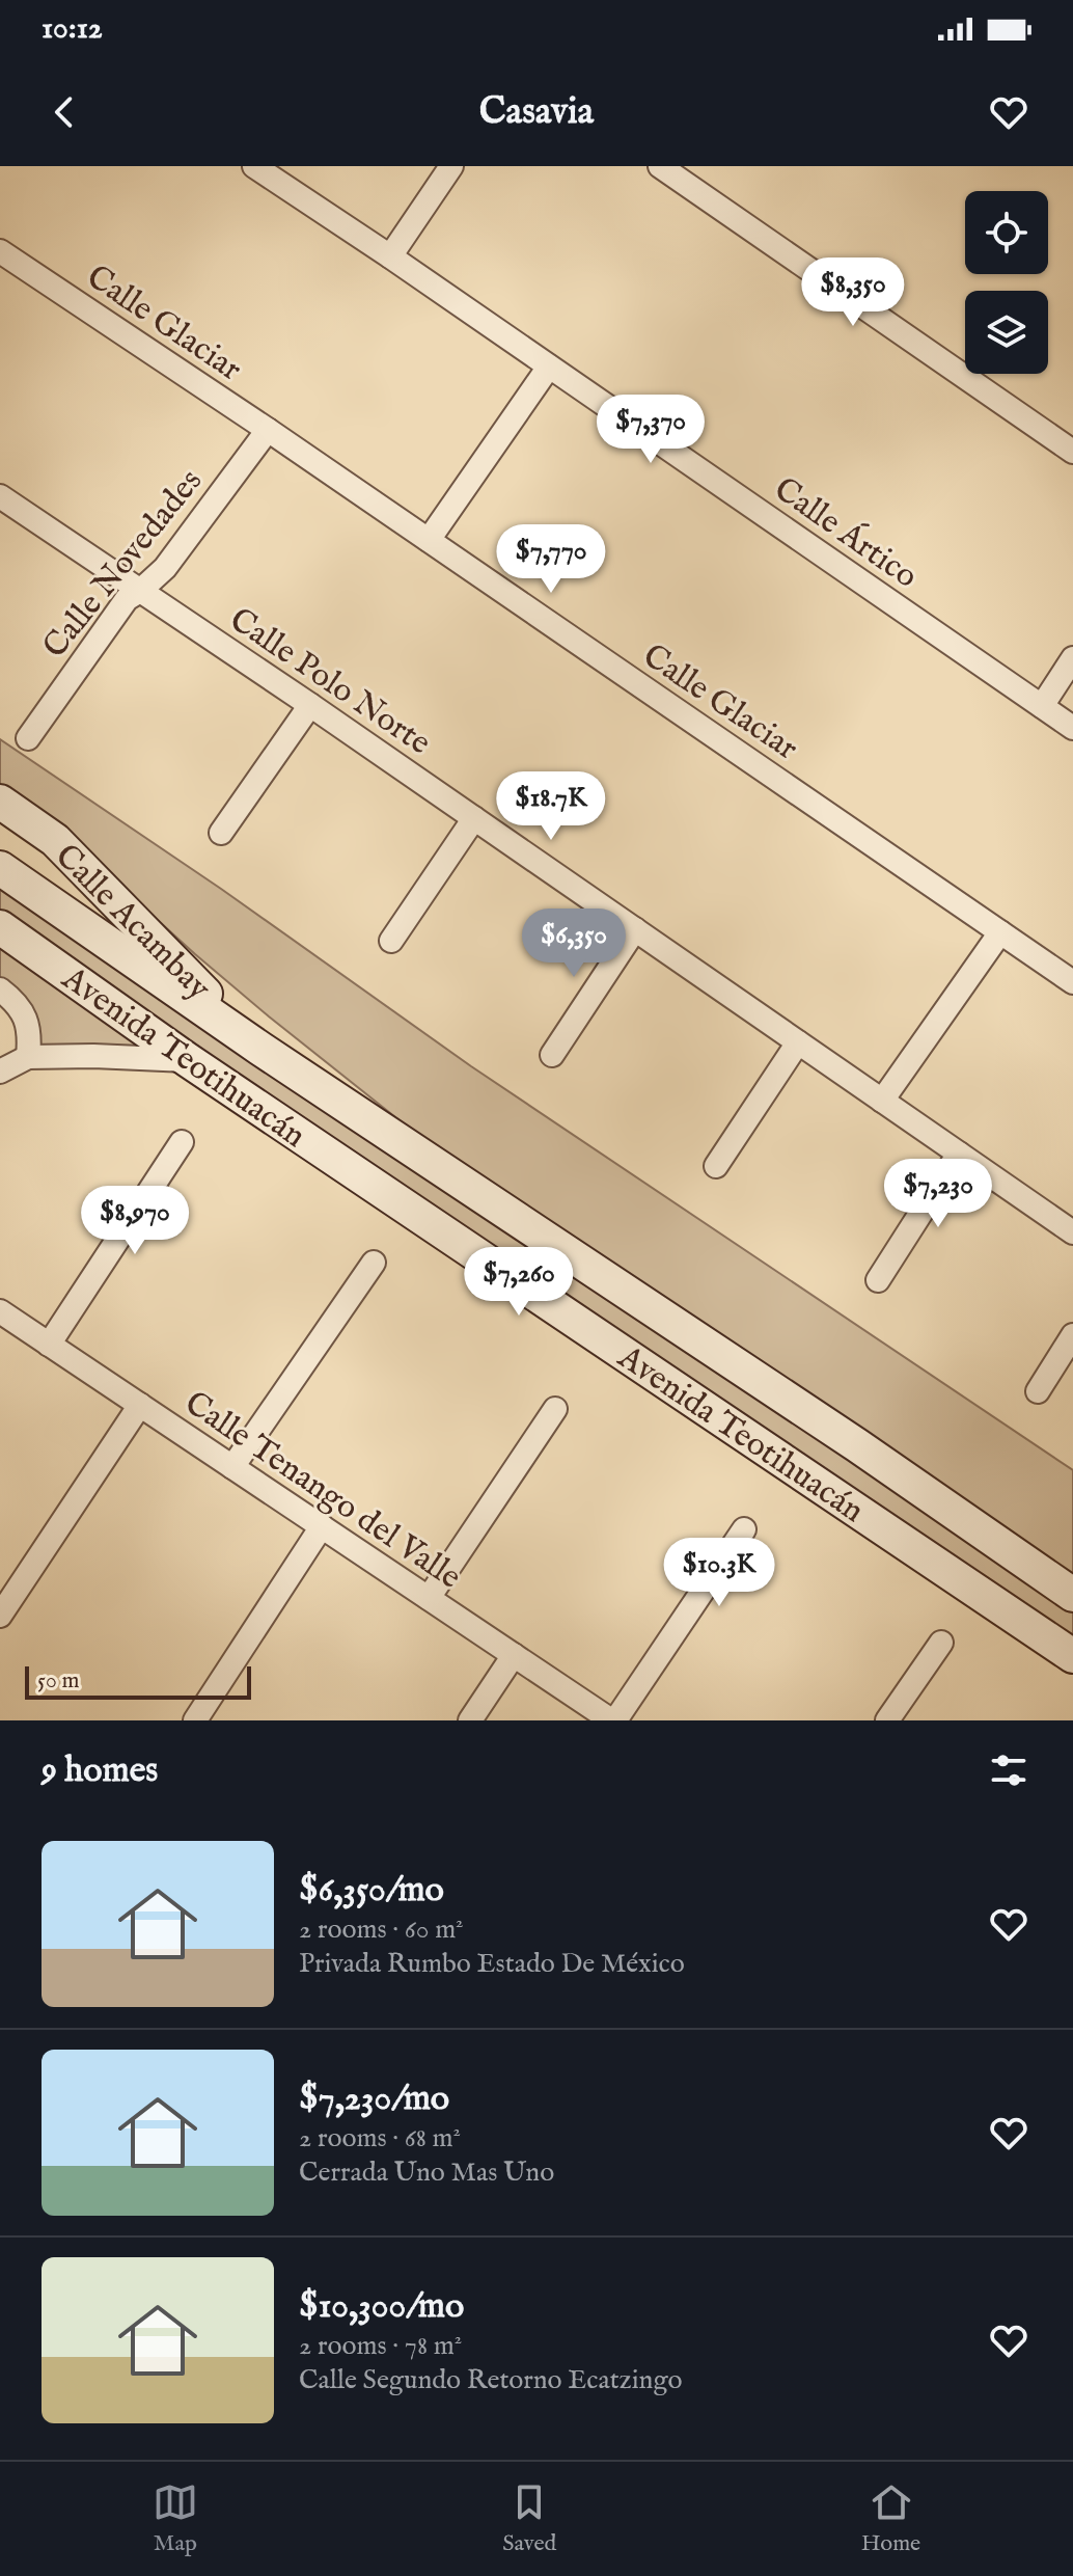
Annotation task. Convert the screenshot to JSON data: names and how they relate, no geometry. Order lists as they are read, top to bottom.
{
  "streets": {
    "main road": ["Calle Acambay", "Avenida Teotihuacán"],
    "street": [
      "Calle Glaciar",
      "Calle Ártico",
      "Calle Novedades",
      "Calle Polo Norte",
      "Calle Tenango del Valle"
    ]
  },
  "crossings": [
    ["Calle Glaciar", "Calle Novedades"],
    ["Calle Novedades", "Calle Polo Norte"],
    ["Calle Acambay", "Avenida Teotihuacán"]
  ],
  "scale_bar": "50 m",
  "page": {
    "status": "10:12",
    "header": "Casavia",
    "price": [
      "$8,350",
      "$7,370",
      "$7,770",
      "$18.7K",
      "$6,350",
      "$7,230",
      "$8,970",
      "$7,260",
      "$10.3K"
    ],
    "scale": "50 m",
    "heading": "9 homes",
    "list": [
      {
        "name": "$6,350/mo",
        "note": "2 rooms · 60 m² · Privada Rumbo Estado De México"
      },
      {
        "name": "$7,230/mo",
        "note": "2 rooms · 68 m² · Cerrada Uno Mas Uno"
      },
      {
        "name": "$10,300/mo",
        "note": "2 rooms · 78 m² · Calle Segundo Retorno Ecatzingo"
      }
    ],
    "tabs": ["Map", "Saved", "Home"]
  }
}
